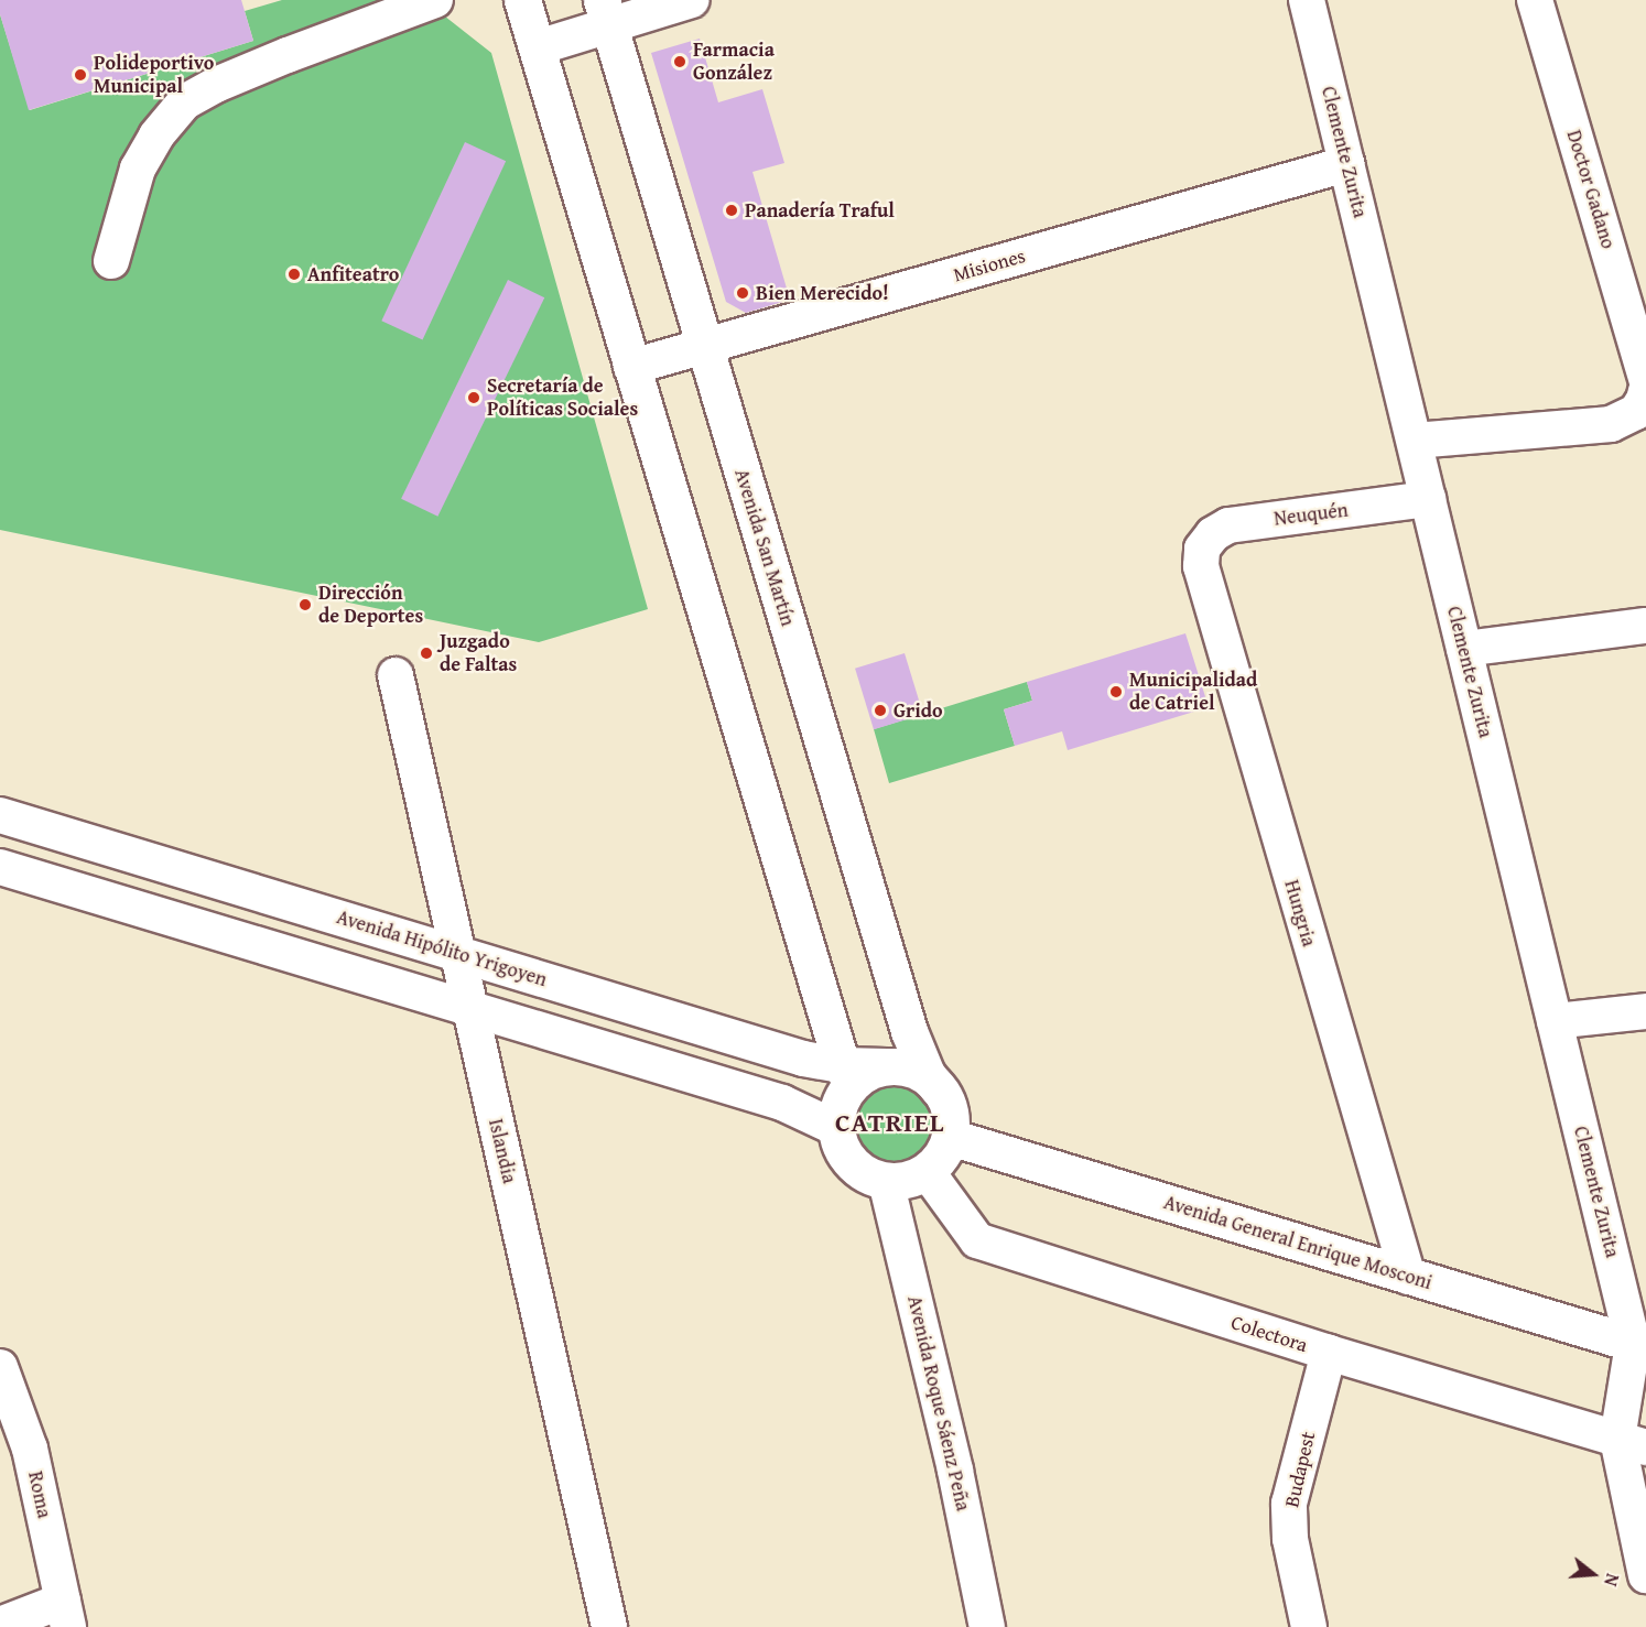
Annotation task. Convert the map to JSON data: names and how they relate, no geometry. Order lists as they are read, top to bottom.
{
  "streets": {
    "main road": ["Avenida San Martín", "Avenida General Enrique Mosconi"],
    "street": [
      "Clemente Zurita",
      "Doctor Gadano",
      "Misiones",
      "Neuquén",
      "Hungria",
      "Avenida Hipólito Yrigoyen",
      "Islandia",
      "Colectora",
      "Avenida Roque Sáenz Peña",
      "Budapest",
      "Roma"
    ]
  },
  "crossings": [
    ["Clemente Zurita", "Misiones"],
    ["Clemente Zurita", "Neuquén"],
    ["Clemente Zurita", "Avenida General Enrique Mosconi"],
    ["Misiones", "Avenida San Martín"],
    ["Neuquén", "Hungria"],
    ["Avenida San Martín", "Avenida Hipólito Yrigoyen"],
    ["Avenida San Martín", "Avenida General Enrique Mosconi"],
    ["Avenida San Martín", "Colectora"],
    ["Avenida San Martín", "Avenida Roque Sáenz Peña"],
    ["Hungria", "Avenida General Enrique Mosconi"],
    ["Avenida Hipólito Yrigoyen", "Islandia"],
    ["Avenida Hipólito Yrigoyen", "Avenida General Enrique Mosconi"],
    ["Avenida Hipólito Yrigoyen", "Colectora"],
    ["Avenida Hipólito Yrigoyen", "Avenida Roque Sáenz Peña"],
    ["Avenida General Enrique Mosconi", "Colectora"],
    ["Avenida General Enrique Mosconi", "Avenida Roque Sáenz Peña"],
    ["Colectora", "Avenida Roque Sáenz Peña"],
    ["Colectora", "Budapest"]
  ],
  "districts": ["CATRIEL"],
  "places": [
    "Farmacia González",
    "Polideportivo Municipal",
    "Panadería Traful",
    "Anfiteatro",
    "Bien Merecido!",
    "Secretaría de Políticas Sociales",
    "Dirección de Deportes",
    "Juzgado de Faltas",
    "Municipalidad de Catriel",
    "Grido"
  ],
  "north": "right"
}
